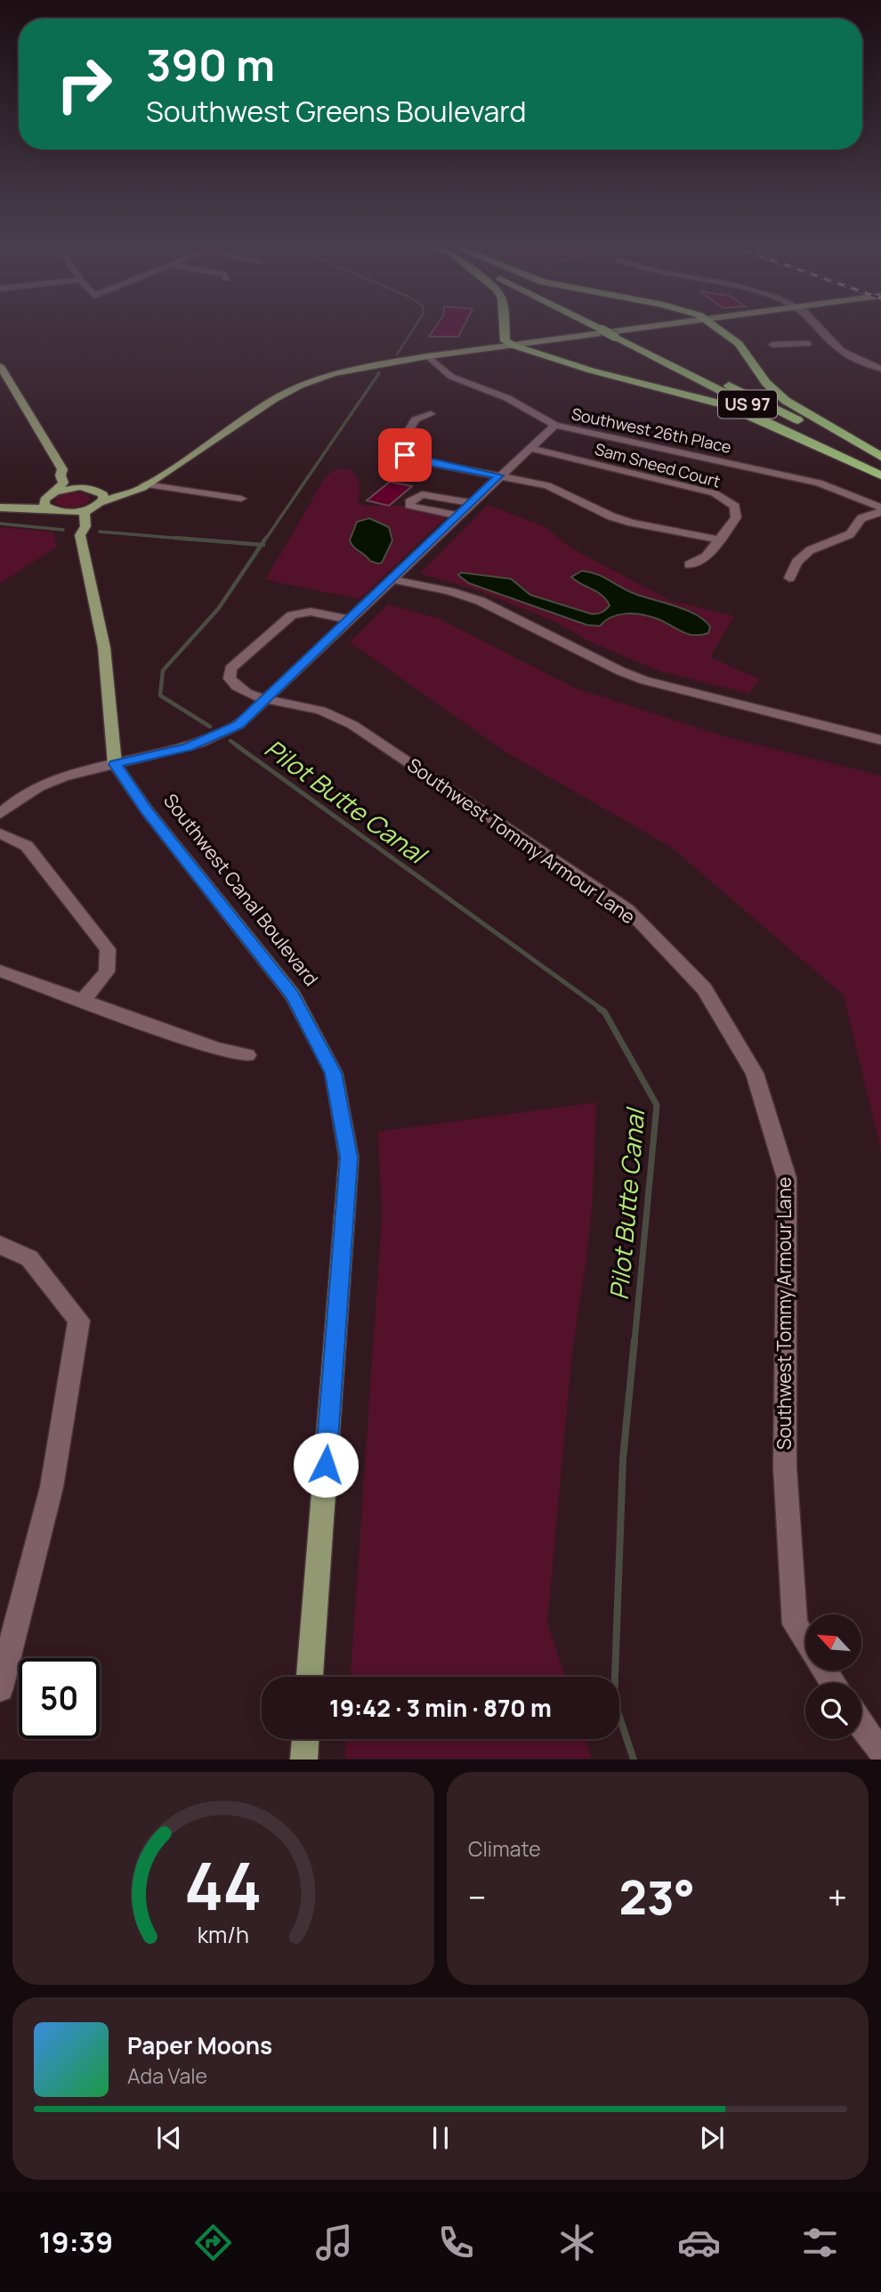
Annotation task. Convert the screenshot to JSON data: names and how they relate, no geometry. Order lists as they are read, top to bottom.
{
  "streets": {
    "highway": ["US 97"],
    "main road": ["Southwest Canal Boulevard"],
    "street": ["Southwest 26th Place", "Sam Sneed Court", "Southwest Tommy Armour Lane"]
  },
  "water": ["Pilot Butte Canal"],
  "north": "top left",
  "page": {
    "turn": ["390 m", "Southwest Greens Boulevard"],
    "limit": "50",
    "trip": "19:42 · 3 min · 870 m",
    "tile": "Climate",
    "heat": ["−", "23°", "+"],
    "song": ["Paper Moons", "Ada Vale"],
    "tabs": "19:39",
    "gauge": ["44", "km/h"]
  }
}
